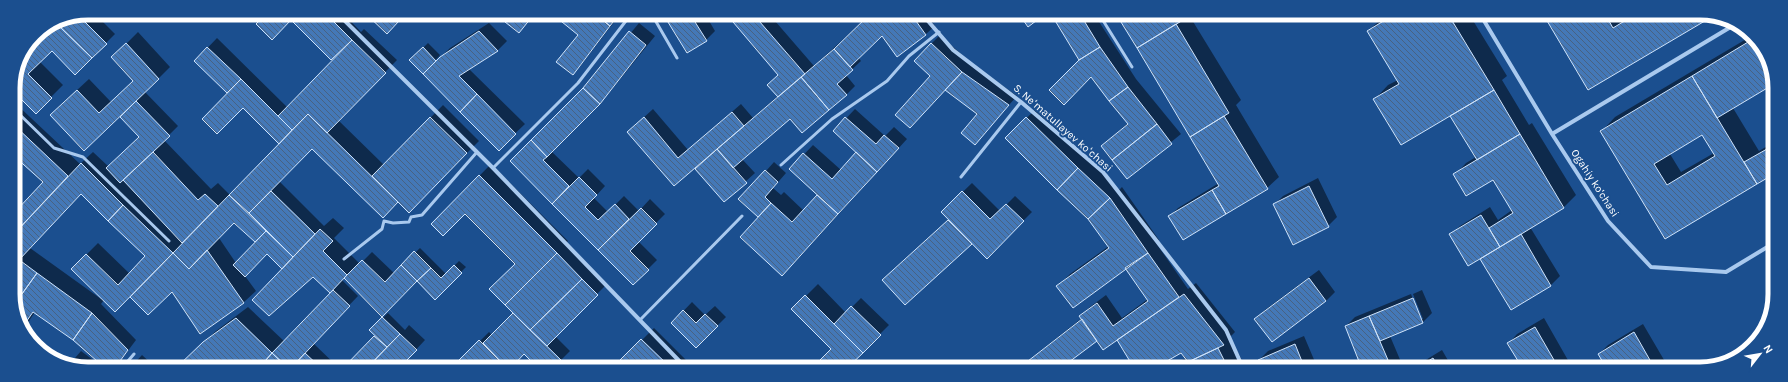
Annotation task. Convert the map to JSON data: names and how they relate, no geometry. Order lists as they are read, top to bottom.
{
  "streets": {
    "street": ["S. Neʻmatullayev koʻchasi", "Ogahiy ko'chasi"]
  },
  "north": "top right"
}
